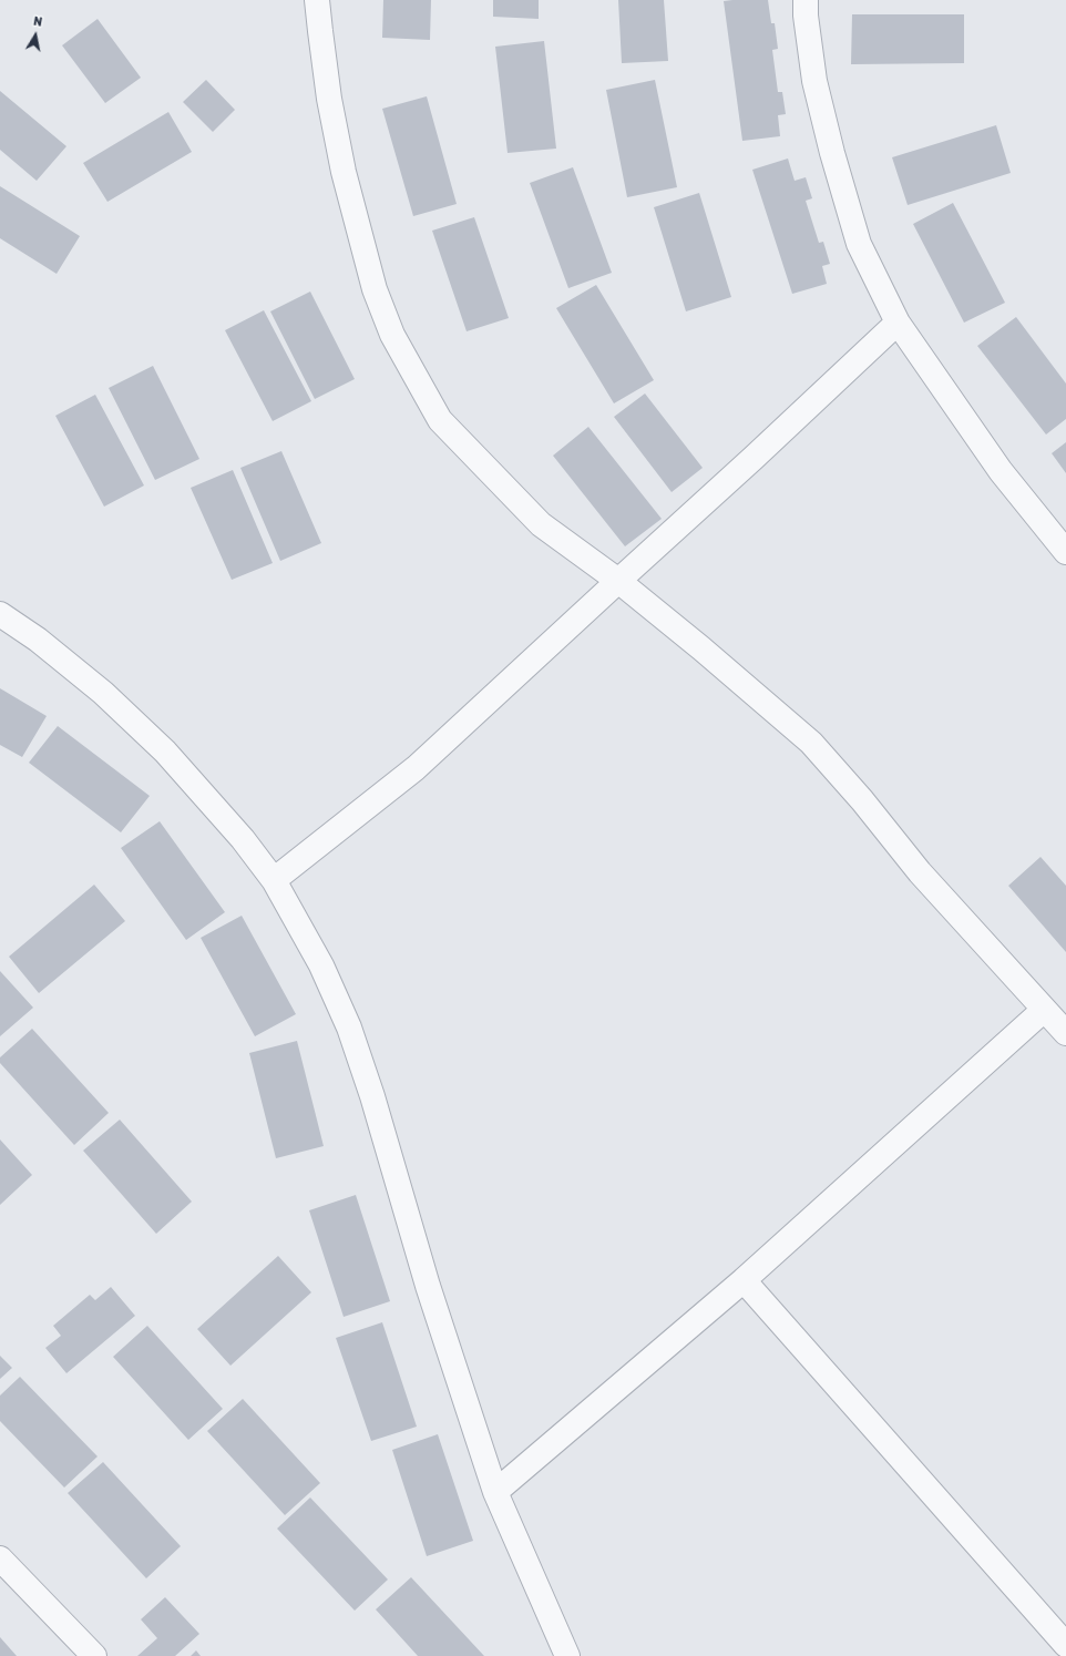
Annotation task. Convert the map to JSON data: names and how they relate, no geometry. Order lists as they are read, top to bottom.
{
  "north": "top"
}
